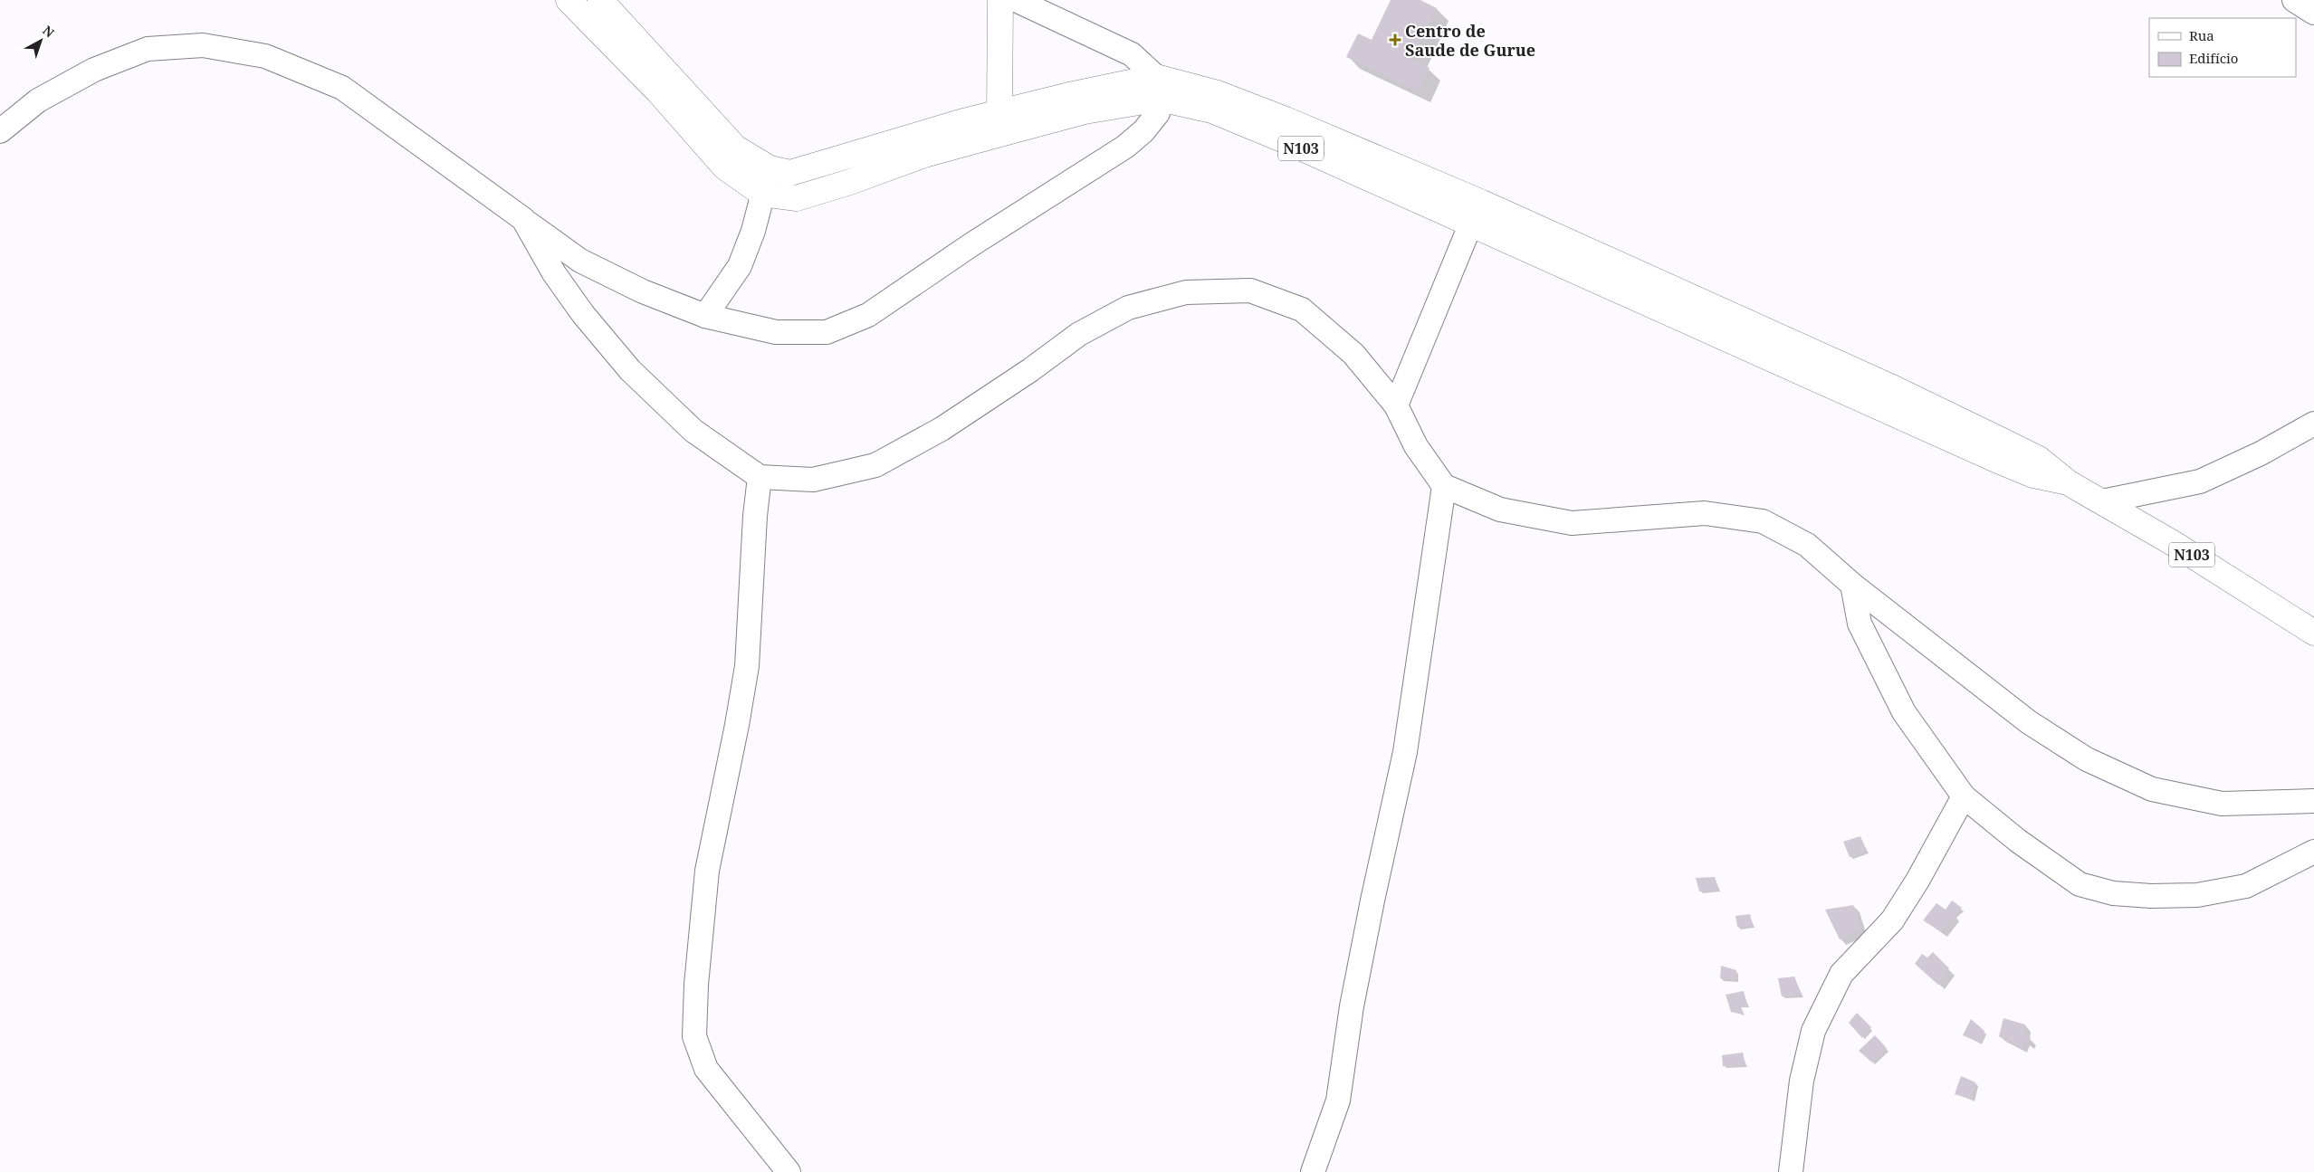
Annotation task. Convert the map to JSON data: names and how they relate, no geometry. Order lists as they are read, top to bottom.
{
  "streets": {
    "main road": ["N103"]
  },
  "places": {
    "health": ["Centro de Saude de Gurue"]
  },
  "legend": ["Rua", "Edifício"],
  "north": "top right"
}
